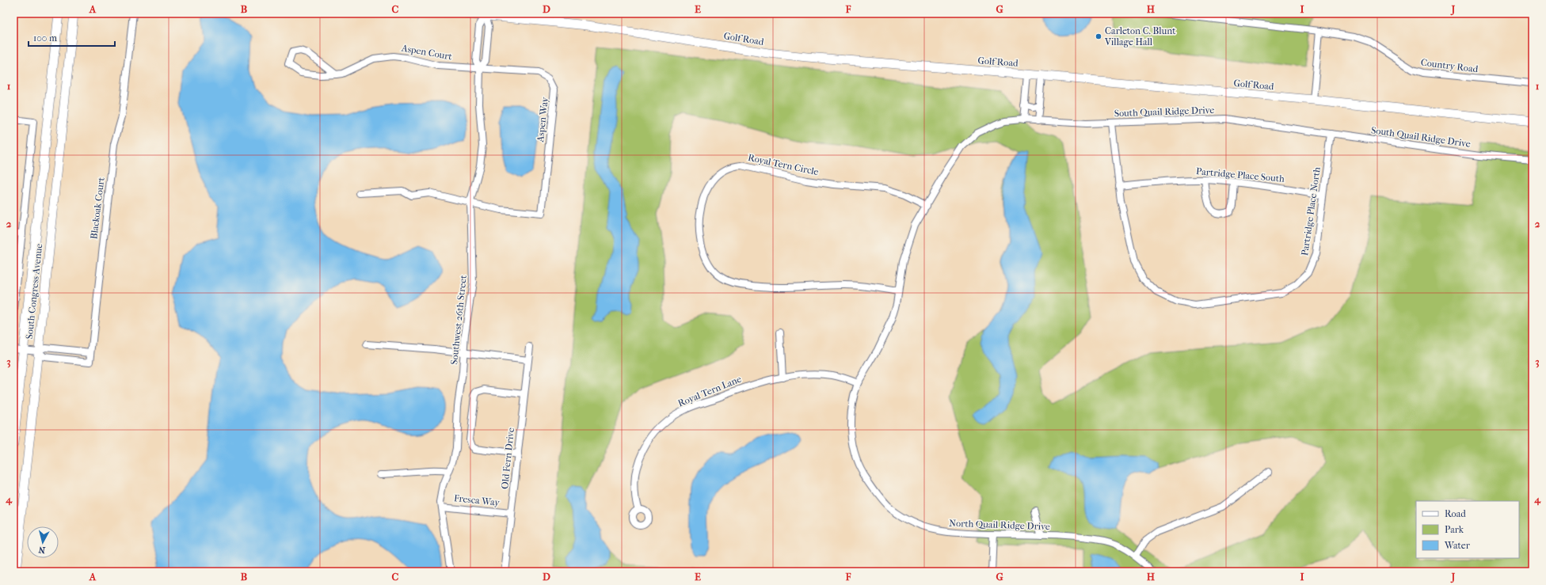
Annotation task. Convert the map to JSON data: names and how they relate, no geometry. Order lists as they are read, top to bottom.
{
  "streets": {
    "street": [
      "Golf Road",
      "Aspen Court",
      "Country Road",
      "South Quail Ridge Drive",
      "Aspen Way",
      "Royal Tern Circle",
      "Partridge Place South",
      "Blackoak Court",
      "Partridge Place North",
      "South Congress Avenue",
      "Southwest 26th Street",
      "Royal Tern Lane",
      "Old Fern Drive",
      "Fresca Way",
      "North Quail Ridge Drive"
    ]
  },
  "crossings": [
    ["Golf Road", "Southwest 26th Street"],
    ["Aspen Court", "Aspen Way"],
    ["Aspen Court", "Southwest 26th Street"],
    ["South Quail Ridge Drive", "Royal Tern Circle"],
    ["South Quail Ridge Drive", "Partridge Place North"],
    ["South Quail Ridge Drive", "North Quail Ridge Drive"],
    ["Aspen Way", "Southwest 26th Street"],
    ["Royal Tern Circle", "North Quail Ridge Drive"],
    ["Partridge Place South", "Partridge Place North"],
    ["Southwest 26th Street", "Fresca Way"],
    ["Royal Tern Lane", "North Quail Ridge Drive"],
    ["Old Fern Drive", "Fresca Way"]
  ],
  "places": ["Carleton C. Blunt Village Hall"],
  "legend": ["Road", "Park", "Water"],
  "scale_bar": "100 m",
  "north": "bottom",
  "grid": {
    "columns": [
      "A",
      "B",
      "C",
      "D",
      "E",
      "F",
      "G",
      "H",
      "I",
      "J"
    ],
    "rows": [
      "1",
      "2",
      "3",
      "4"
    ]
  }
}
